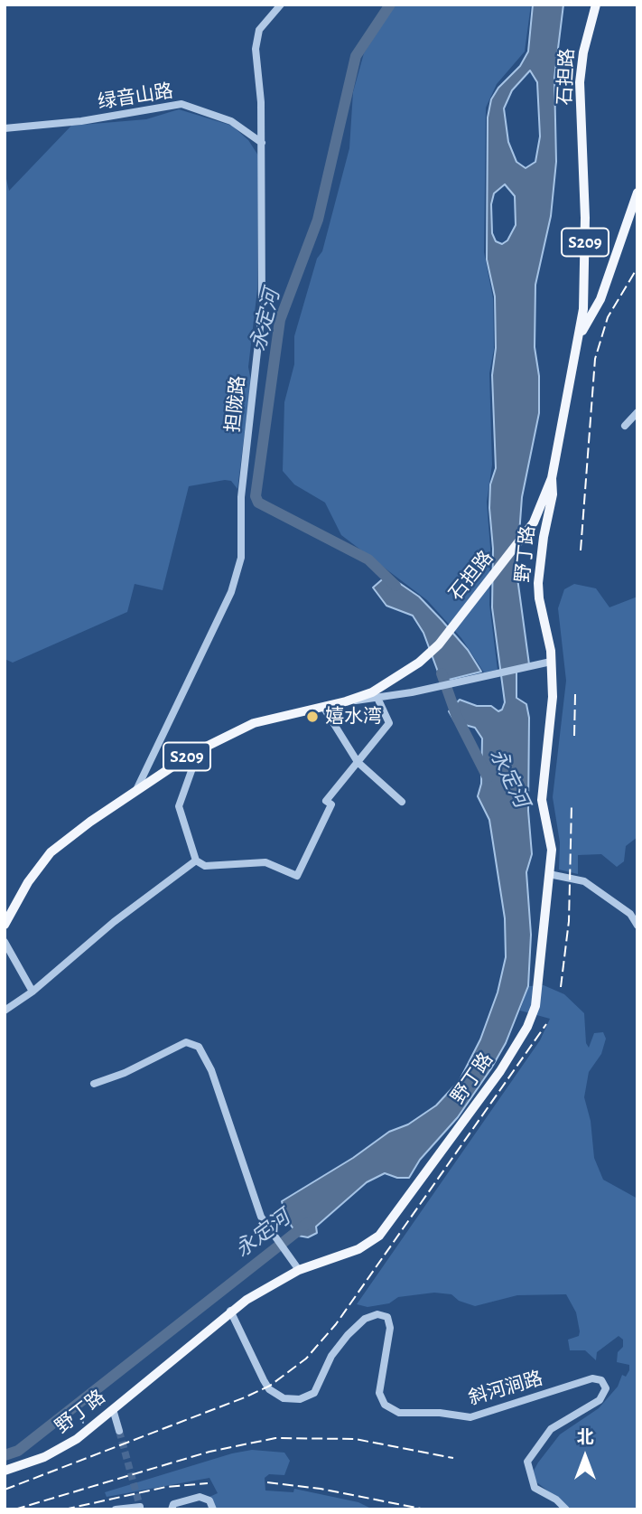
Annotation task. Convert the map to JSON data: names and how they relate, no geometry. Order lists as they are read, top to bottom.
{
  "streets": {
    "main road": ["石担路", "S209", "野丁路"],
    "street": ["绿音山路", "担陇路", "斜河涧路"]
  },
  "crossings": [
    ["石担路", "担陇路"],
    ["石担路", "野丁路"],
    ["绿音山路", "担陇路"],
    ["野丁路", "斜河涧路"]
  ],
  "water": ["永定河"],
  "places": ["嬉水湾"],
  "north": "top"
}
